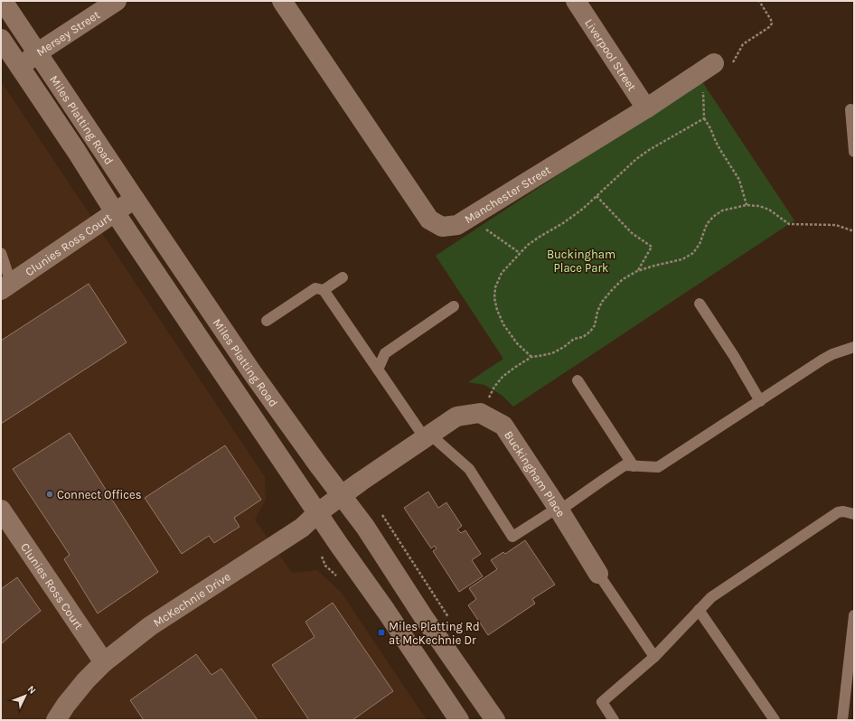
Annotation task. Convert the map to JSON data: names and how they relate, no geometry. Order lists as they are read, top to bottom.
{
  "streets": {
    "street": [
      "Mersey Street",
      "Liverpool Street",
      "Miles Platting Road",
      "Manchester Street",
      "Clunies Ross Court",
      "Buckingham Place",
      "McKechnie Drive"
    ]
  },
  "crossings": [
    ["Mersey Street", "Miles Platting Road"],
    ["Liverpool Street", "Manchester Street"],
    ["Miles Platting Road", "Clunies Ross Court"],
    ["Miles Platting Road", "McKechnie Drive"],
    ["Clunies Ross Court", "McKechnie Drive"]
  ],
  "parks": ["Buckingham Place Park"],
  "places": {
    "other": ["Connect Offices"],
    "transit": ["Miles Platting Rd at McKechnie Dr"]
  },
  "north": "top right"
}
